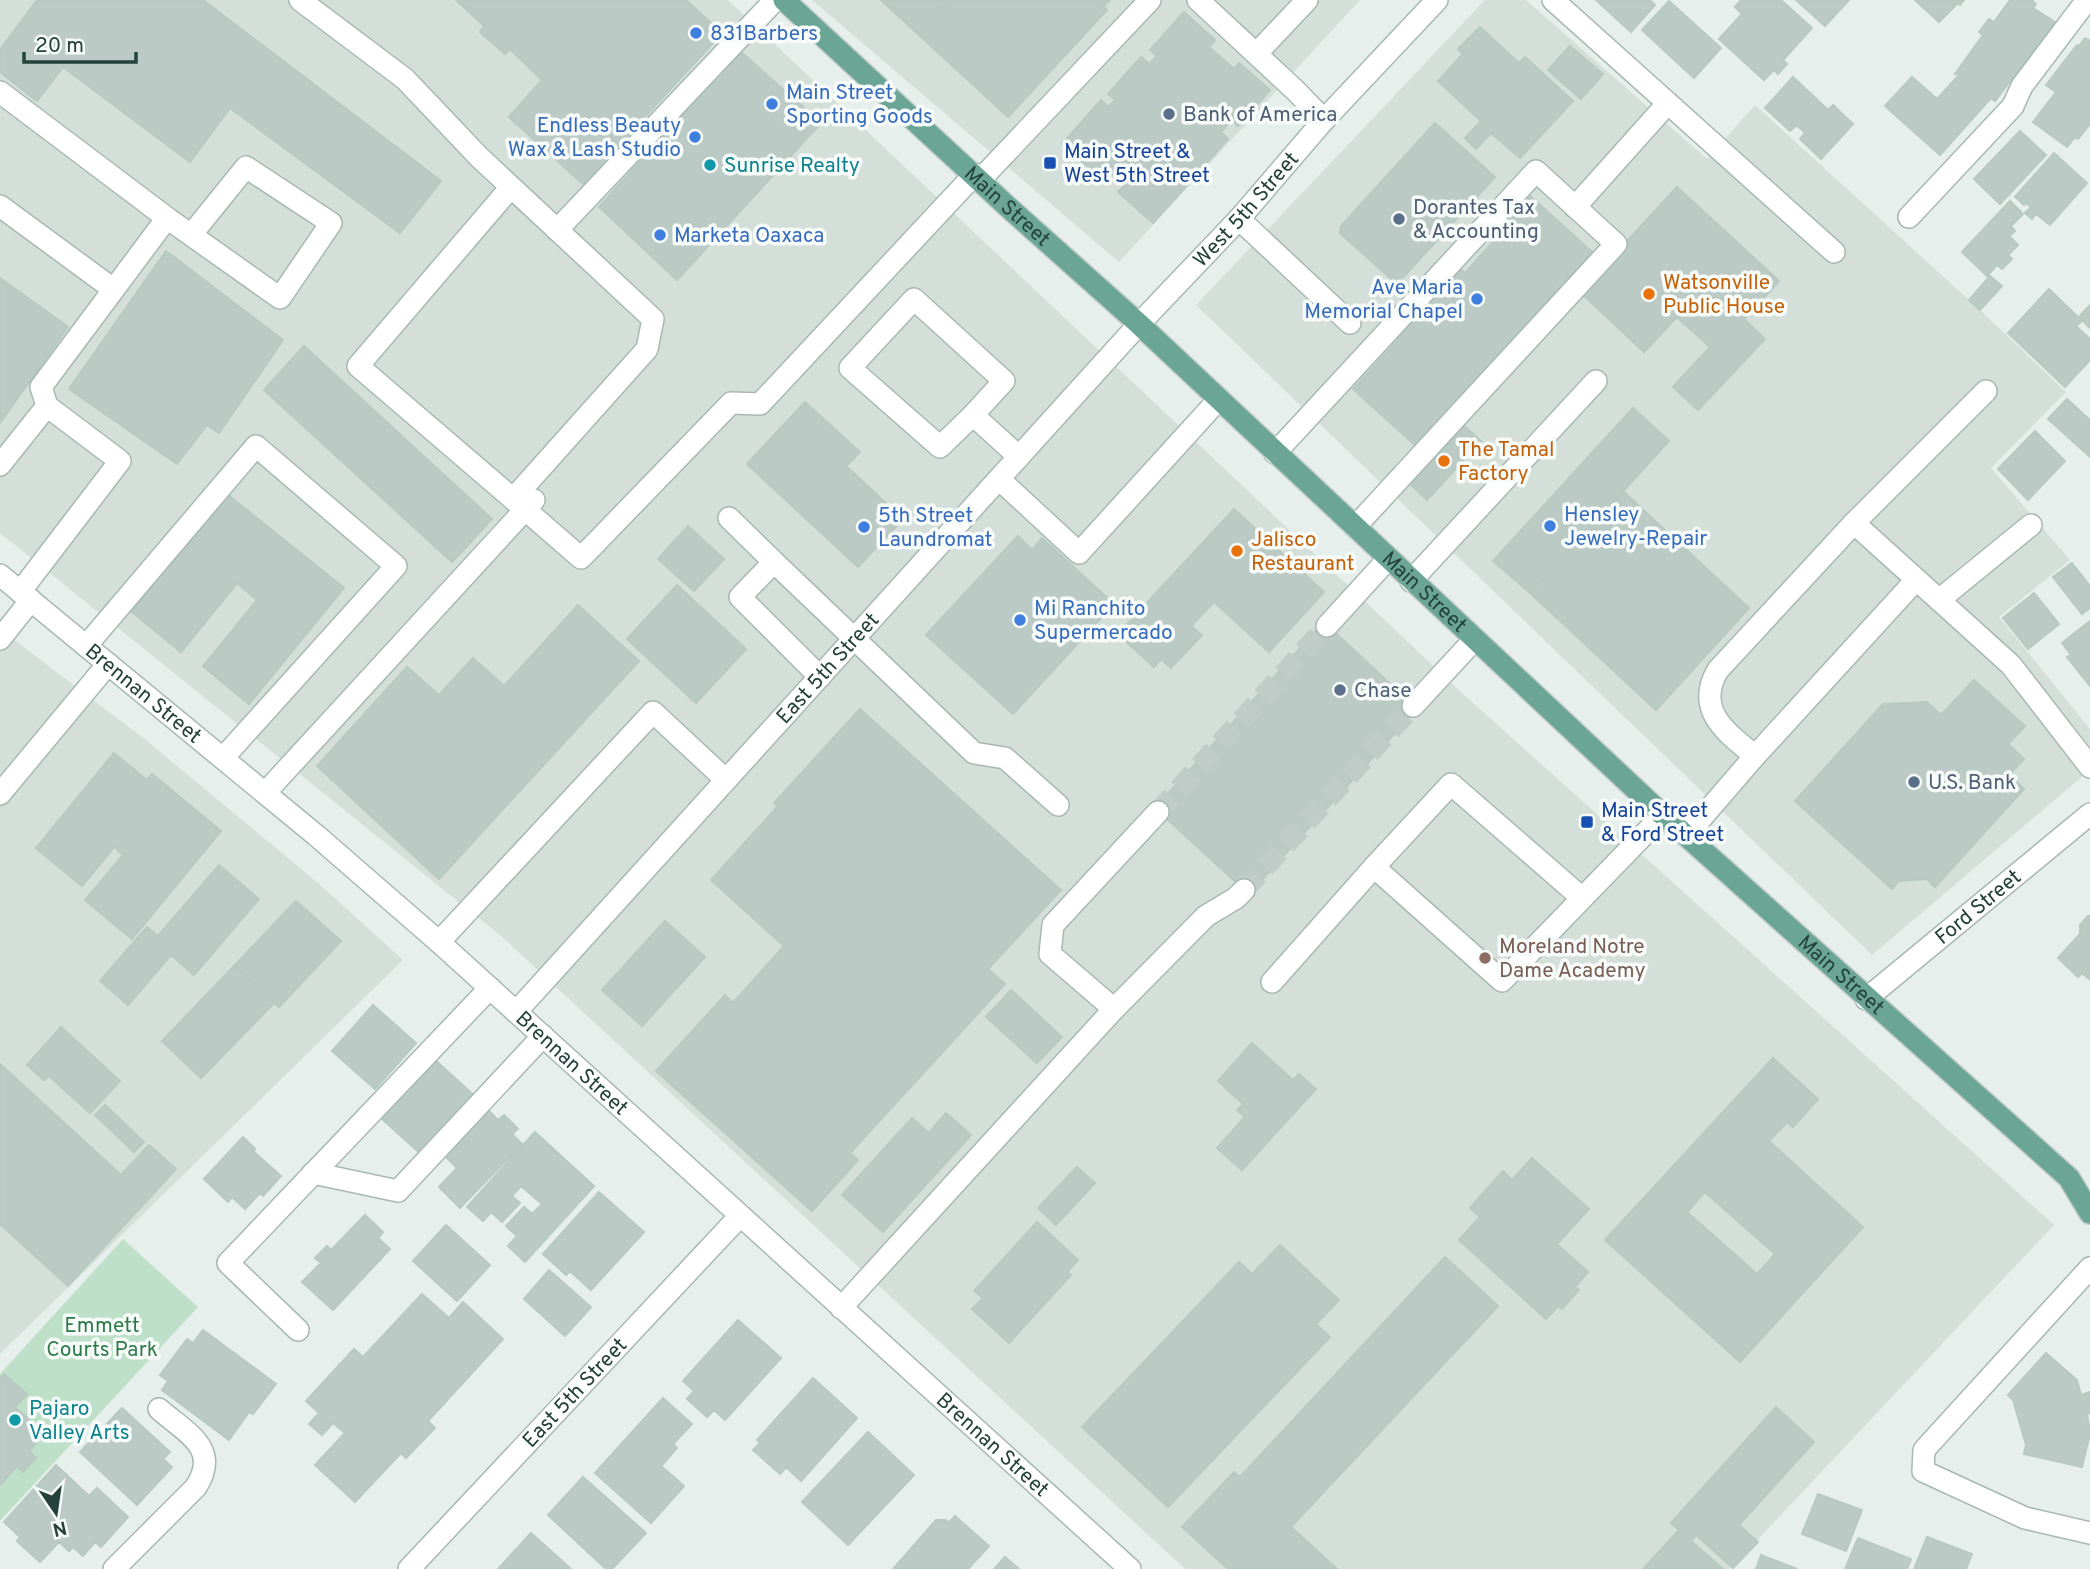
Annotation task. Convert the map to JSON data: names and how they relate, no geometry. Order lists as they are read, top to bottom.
{
  "streets": {
    "main road": ["Main Street"],
    "street": [
      "West 5th Street",
      "East 5th Street",
      "Brennan Street",
      "Ford Street"
    ]
  },
  "crossings": [
    ["Main Street", "West 5th Street"],
    ["Main Street", "East 5th Street"],
    ["Main Street", "Ford Street"],
    ["West 5th Street", "East 5th Street"],
    ["East 5th Street", "Brennan Street"]
  ],
  "parks": ["Emmett Courts Park"],
  "places": {
    "other": [
      "831Barbers",
      "Main Street Sporting Goods",
      "Bank of America",
      "Endless Beauty Wax & Lash Studio",
      "Sunrise Realty",
      "Dorantes Tax & Accounting",
      "Marketa Oaxaca",
      "Watsonville Public House",
      "Ave Maria Memorial Chapel",
      "The Tamal Factory",
      "Hensley Jewelry-Repair",
      "5th Street Laundromat",
      "Jalisco Restaurant",
      "Mi Ranchito Supermercado",
      "Chase",
      "U.S. Bank",
      "Moreland Notre Dame Academy",
      "Pajaro Valley Arts"
    ],
    "transit": ["Main Street & West 5th Street", "Main Street & Ford Street"]
  },
  "scale_bar": "20 m",
  "north": "bottom"
}
